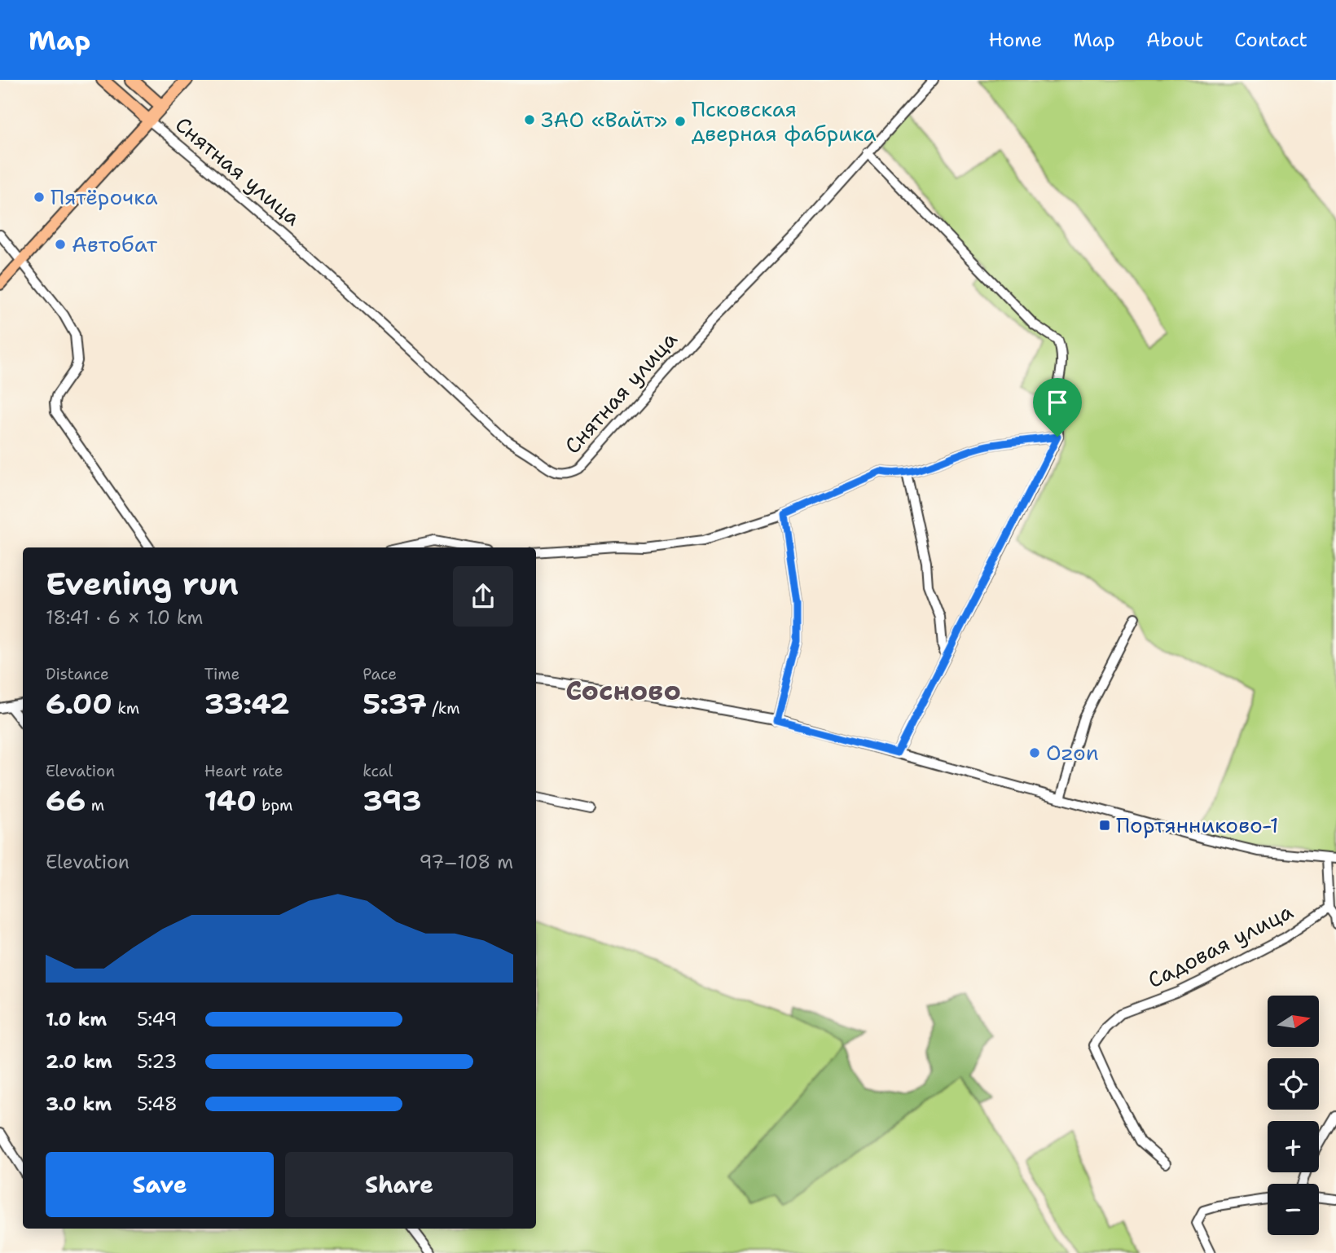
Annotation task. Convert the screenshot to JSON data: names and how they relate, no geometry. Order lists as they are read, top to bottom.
{
  "streets": {
    "street": ["Снятная улица", "Садовая улица"]
  },
  "districts": ["Сосново"],
  "places": {
    "other": [
      "ЗАО «Вайт»",
      "Псковская дверная фабрика",
      "Пятёрочка",
      "Автобат",
      "Ozon"
    ],
    "transit": ["Портянниково-1"]
  },
  "north": "right",
  "page": {
    "header": "Map",
    "nav": [
      "Home",
      "Map",
      "About",
      "Contact"
    ],
    "heading": ["Evening run", "18:41 · 6 × 1.0 km"],
    "stats": [
      ["Distance", "6.00 km"],
      ["Time", "33:42"],
      ["Pace", "5:37 /km"],
      ["Elevation", "66 m"],
      ["Heart rate", "140 bpm"],
      ["kcal", "393"]
    ],
    "chart": ["Elevation", "97–108 m"],
    "map_buttons": ["+", "−"],
    "list": [
      {
        "name": "1.0 km",
        "note": "5:49"
      },
      {
        "name": "2.0 km",
        "note": "5:23"
      },
      {
        "name": "3.0 km",
        "note": "5:48"
      }
    ],
    "buttons": ["Save", "Share"]
  }
}
